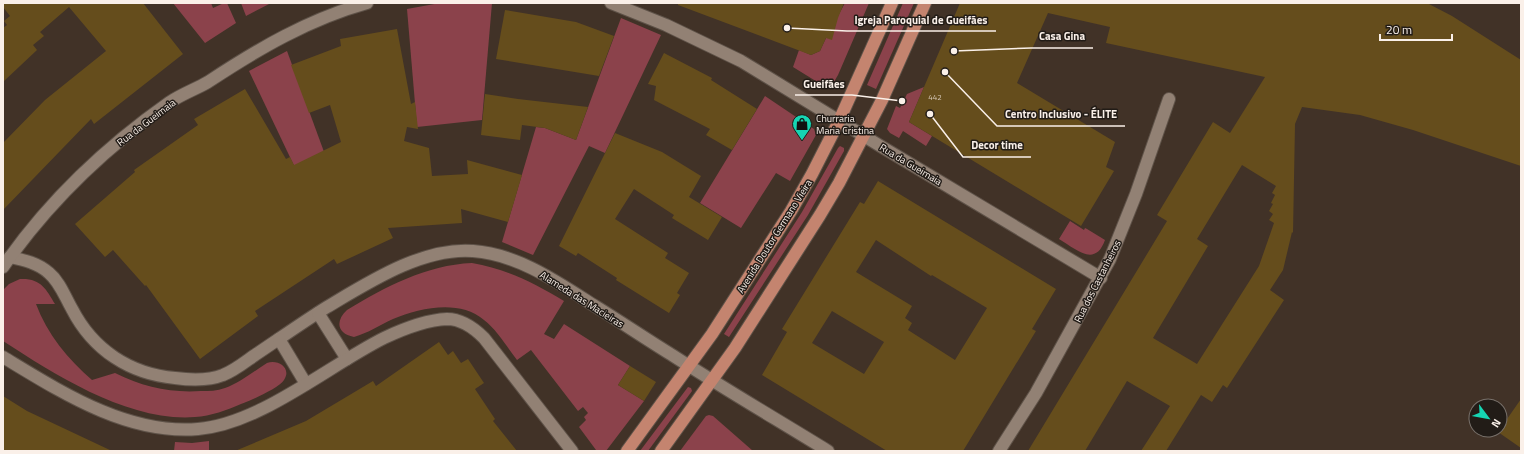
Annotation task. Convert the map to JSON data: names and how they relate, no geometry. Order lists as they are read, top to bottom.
{
  "streets": {
    "main road": ["Avenida Doutor Germano Vieira"],
    "street": ["Rua da Gueimaia", "Rua dos Castanheiros", "Alameda das Macieiras"]
  },
  "crossings": [
    ["Rua da Gueimaia", "Avenida Doutor Germano Vieira"],
    ["Rua da Gueimaia", "Rua dos Castanheiros"],
    ["Rua da Gueimaia", "Alameda das Macieiras"],
    ["Avenida Doutor Germano Vieira", "Alameda das Macieiras"]
  ],
  "places": {
    "other": [
      "Igreja Paroquial de Gueifães",
      "Casa Gina",
      "Centro Inclusivo - ÉLITE",
      "Gueifães",
      "Decor time"
    ],
    "shop": ["Churraria Maria Cristina"]
  },
  "house_numbers": ["442"],
  "scale_bar": "20 m",
  "north": "bottom right"
}
